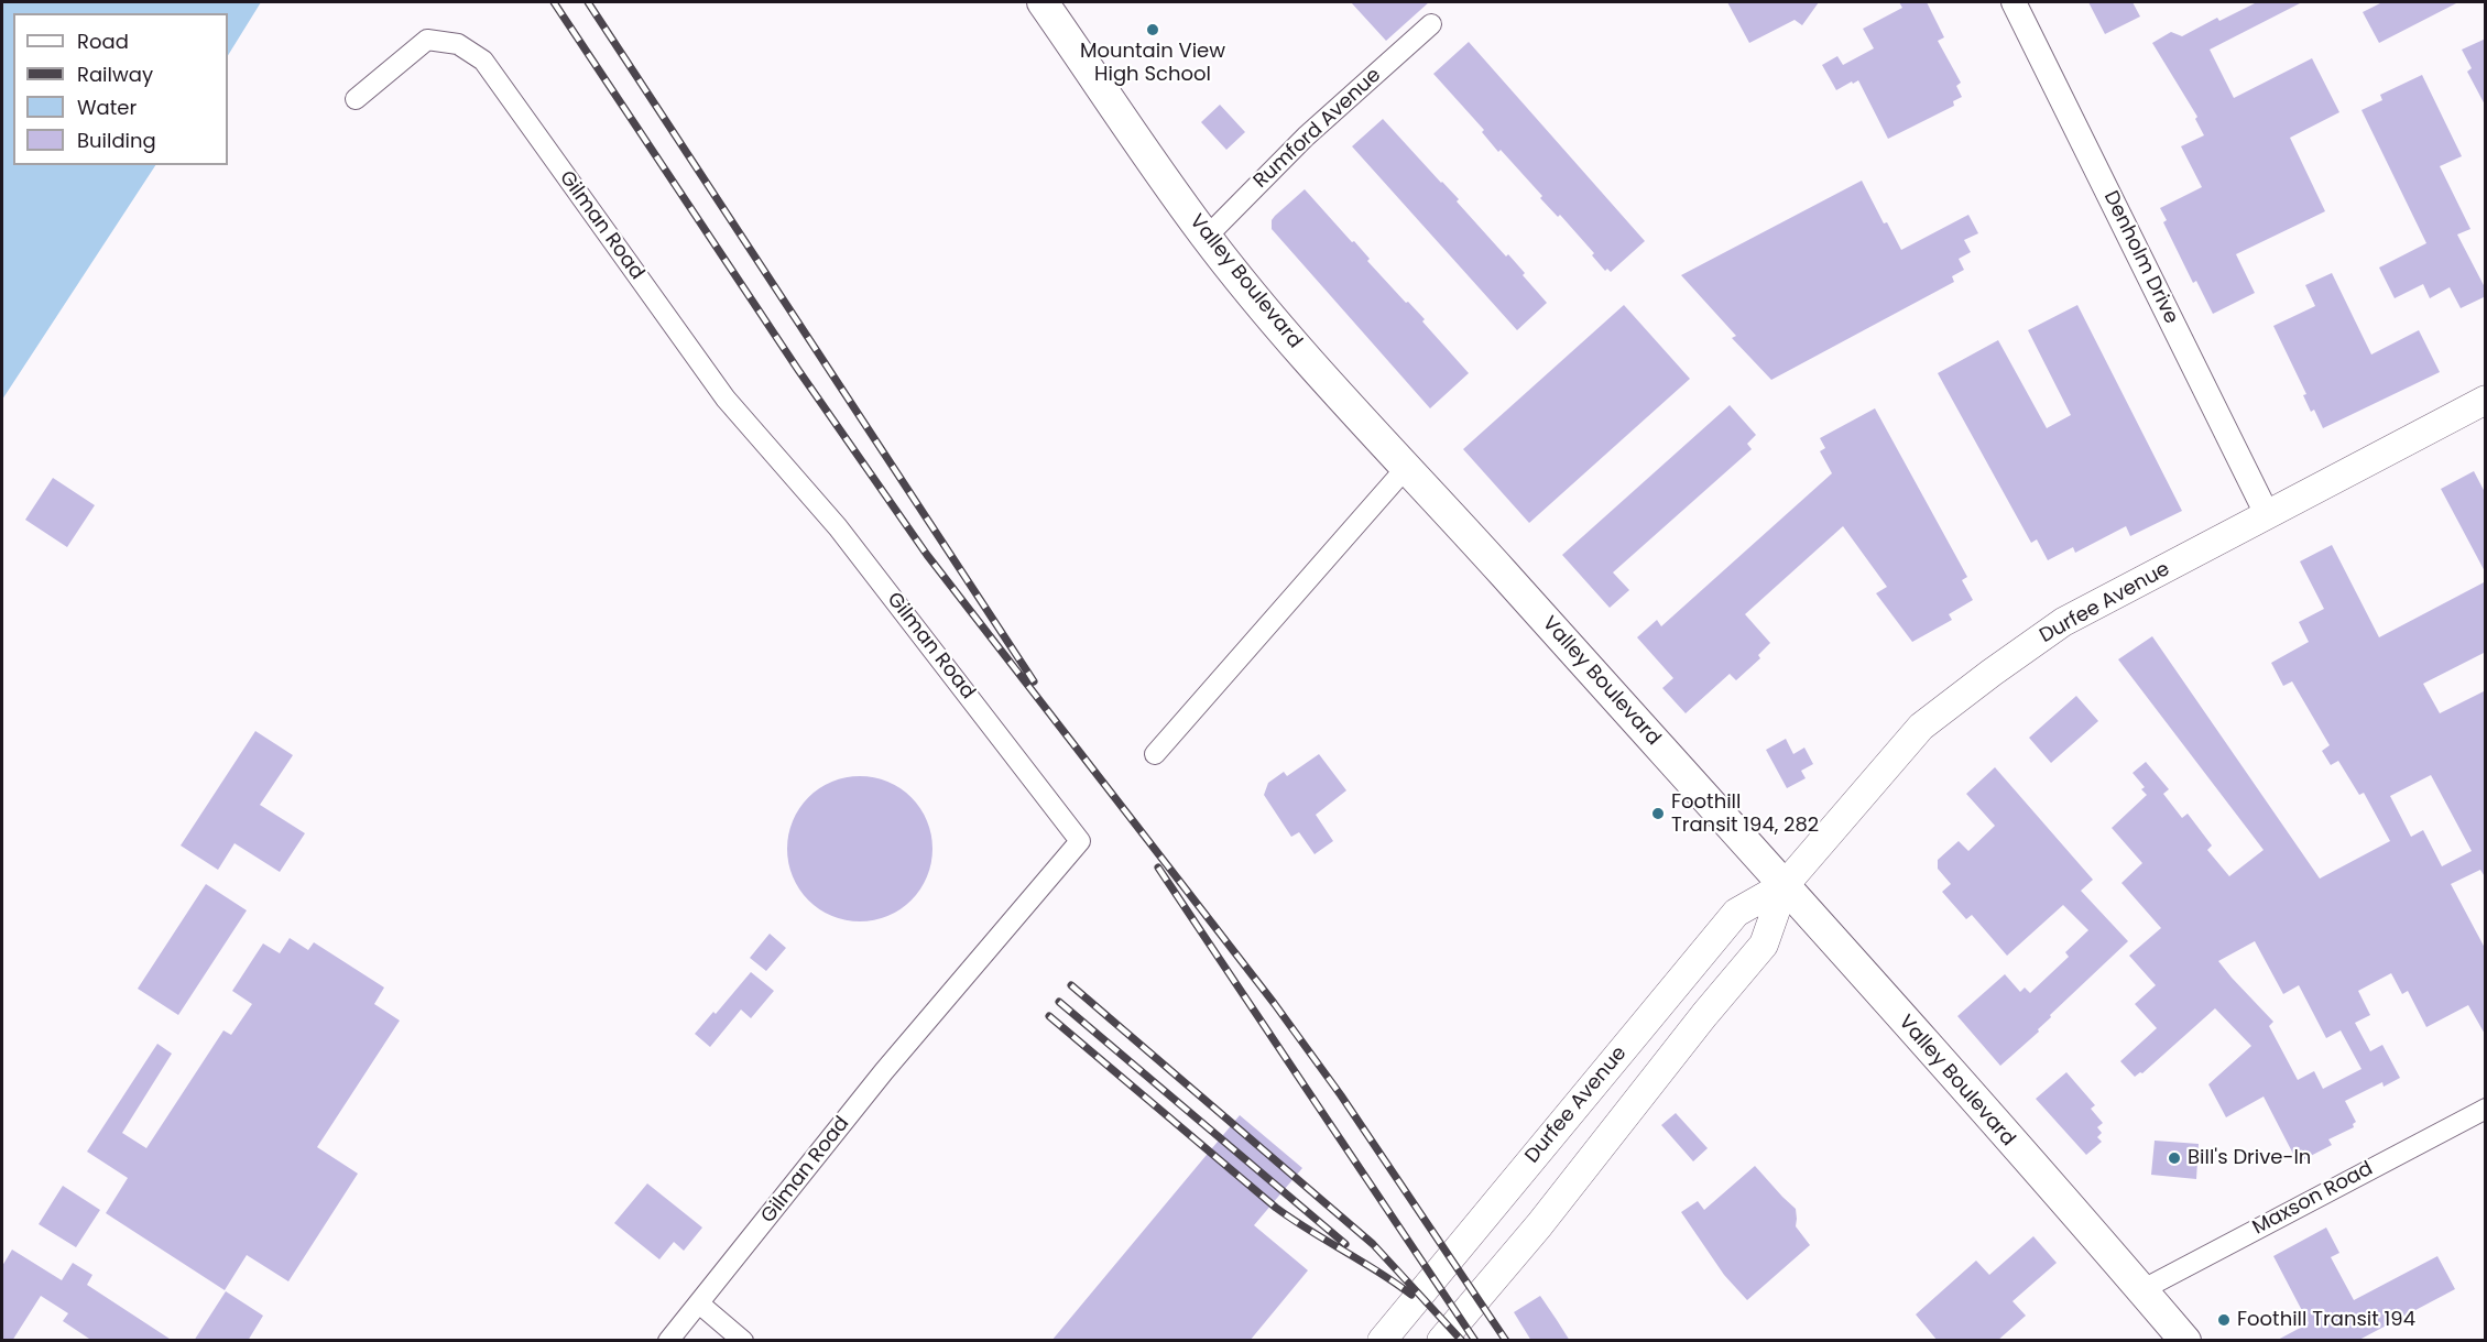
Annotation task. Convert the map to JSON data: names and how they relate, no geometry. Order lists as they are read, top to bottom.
{
  "streets": {
    "main road": ["Valley Boulevard", "Durfee Avenue"],
    "street": [
      "Rumford Avenue",
      "Gilman Road",
      "Denholm Drive",
      "Maxson Road"
    ]
  },
  "crossings": [
    ["Rumford Avenue", "Valley Boulevard"],
    ["Denholm Drive", "Durfee Avenue"],
    ["Valley Boulevard", "Durfee Avenue"],
    ["Valley Boulevard", "Maxson Road"]
  ],
  "places": [
    "Mountain View High School",
    "Foothill Transit 194, 282",
    "Bill's Drive-In",
    "Foothill Transit 194"
  ],
  "legend": [
    "Road",
    "Railway",
    "Water",
    "Building"
  ]
}
